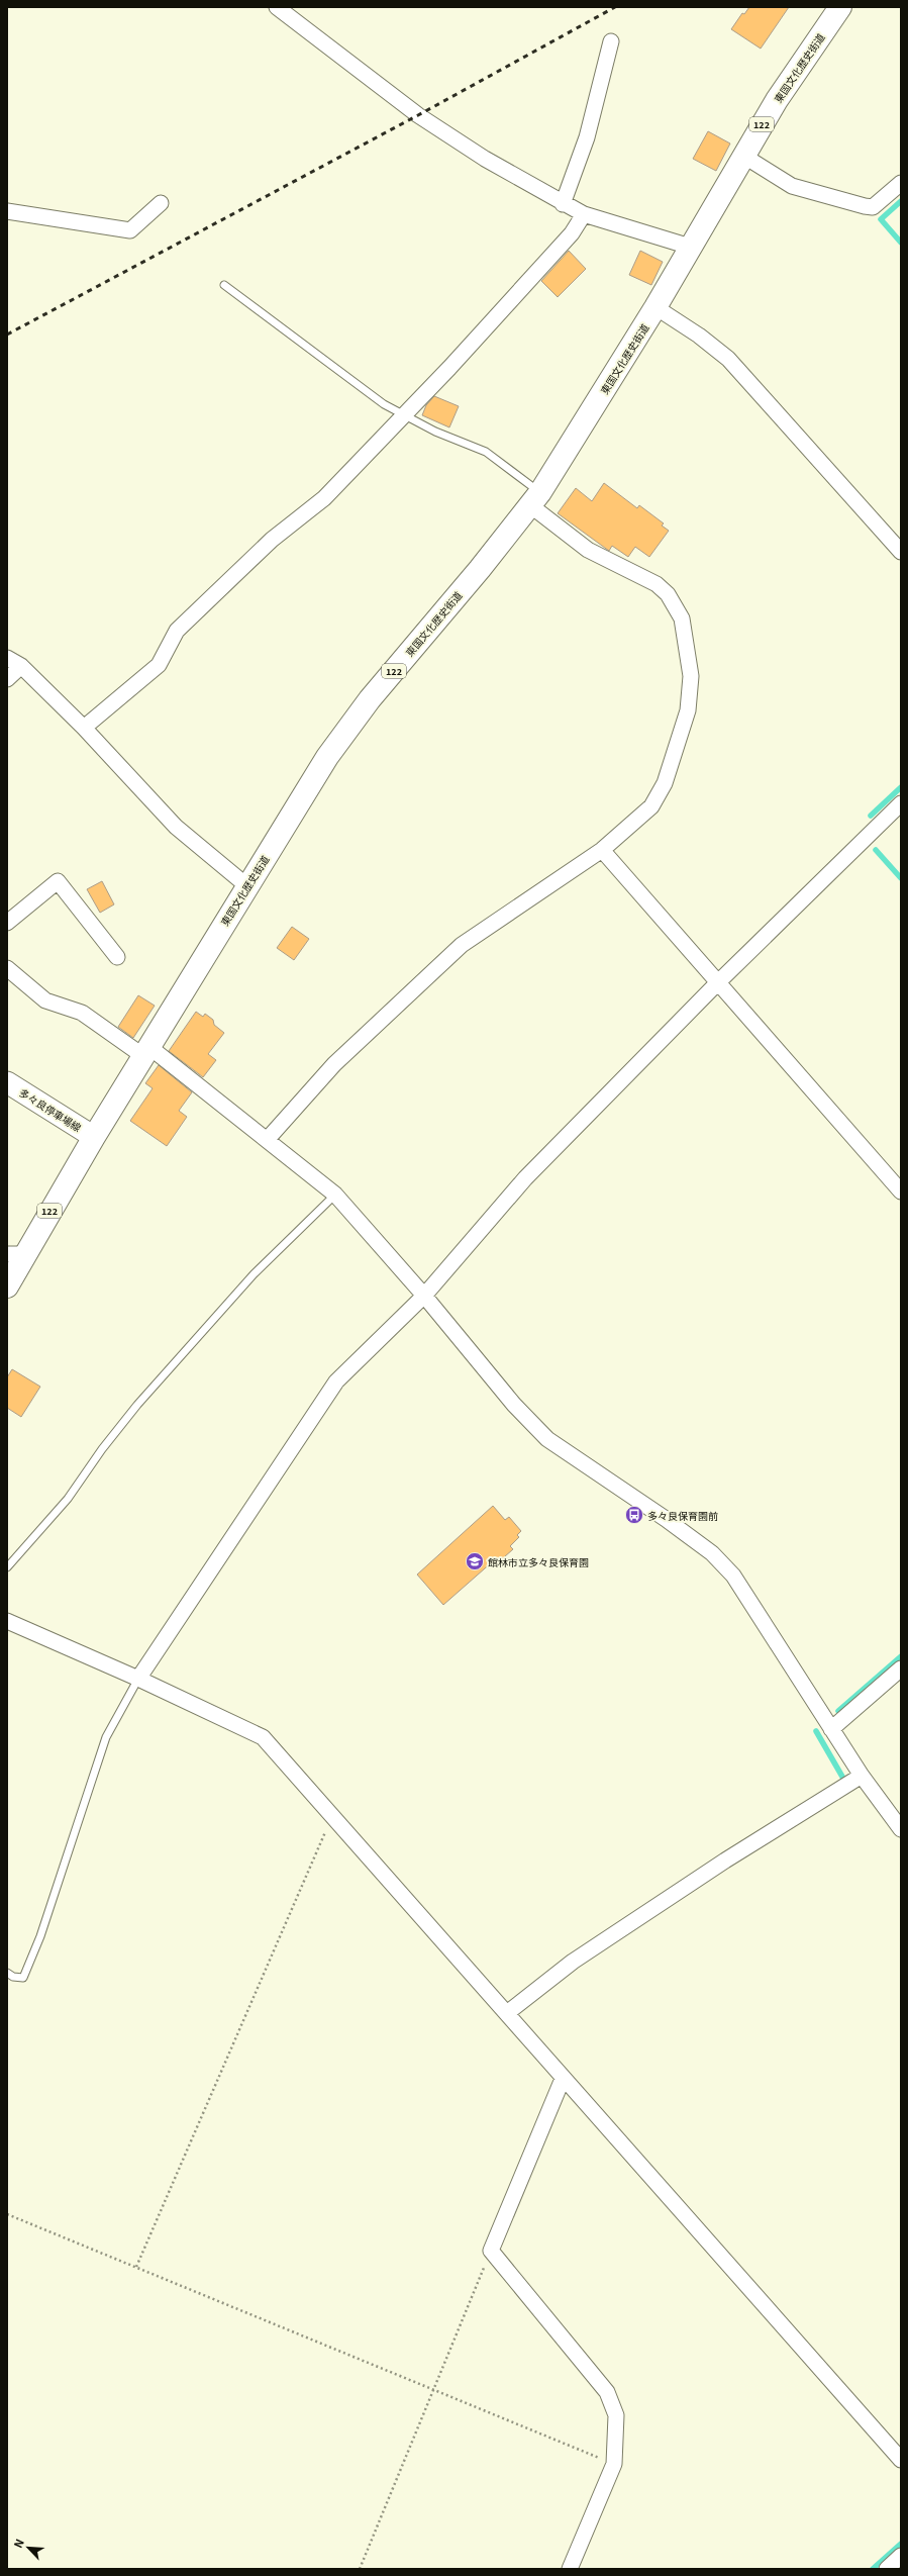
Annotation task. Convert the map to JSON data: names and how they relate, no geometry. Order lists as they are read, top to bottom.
{
  "streets": {
    "highway": ["東国文化歴史街道", "122"],
    "main road": ["多々良停車場線"]
  },
  "crossings": [
    ["東国文化歴史街道", "多々良停車場線"]
  ],
  "places": {
    "bus stop": ["多々良保育園前"],
    "school or university": ["館林市立多々良保育園"]
  },
  "north": "top left"
}
